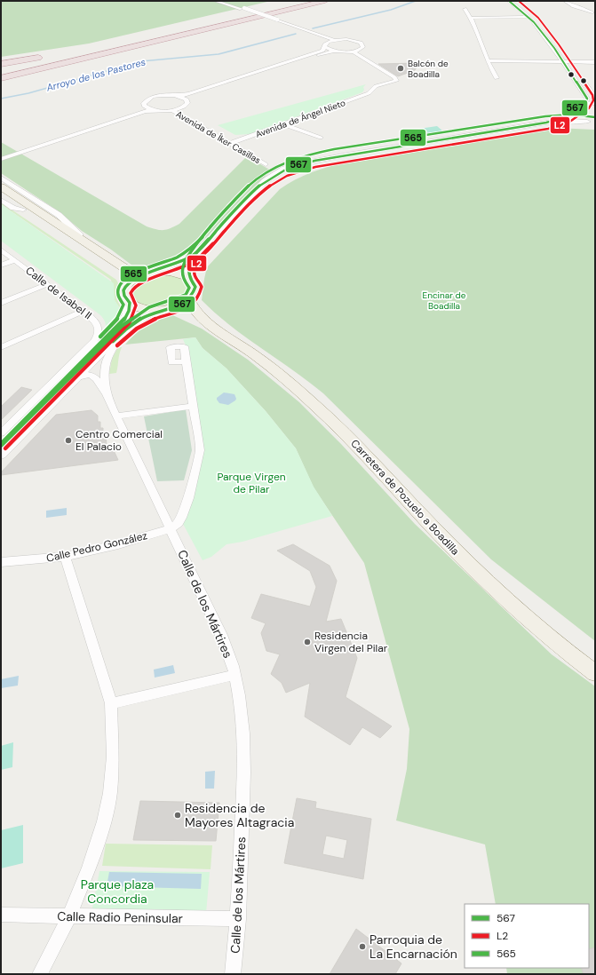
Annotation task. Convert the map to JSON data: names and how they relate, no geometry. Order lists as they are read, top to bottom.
{
  "streets": {
    "main road": ["Carretera de Pozuelo a Boadilla"],
    "street": [
      "Avenida de Ángel Nieto",
      "Avenida de Íker Casillas",
      "Calle de Isabel II",
      "Calle Pedro González",
      "Calle de los Mártires",
      "Calle Radio Peninsular"
    ]
  },
  "crossings": [
    ["Avenida de Ángel Nieto", "Avenida de Íker Casillas"],
    ["Calle Pedro González", "Calle de los Mártires"],
    ["Calle de los Mártires", "Calle Radio Peninsular"]
  ],
  "water": ["Arroyo de los Pastores"],
  "parks": ["Encinar de Boadilla", "Parque Virgen de Pilar", "Parque plaza Concordia"],
  "places": [
    "Balcón de Boadilla",
    "Centro Comercial El Palacio",
    "Residencia Virgen del Pilar",
    "Residencia de Mayores Altagracia",
    "Parroquia de La Encarnación"
  ],
  "lines": ["transit line 567", "transit line L2", "transit line 565"],
  "legend": ["567", "L2", "565"]
}
